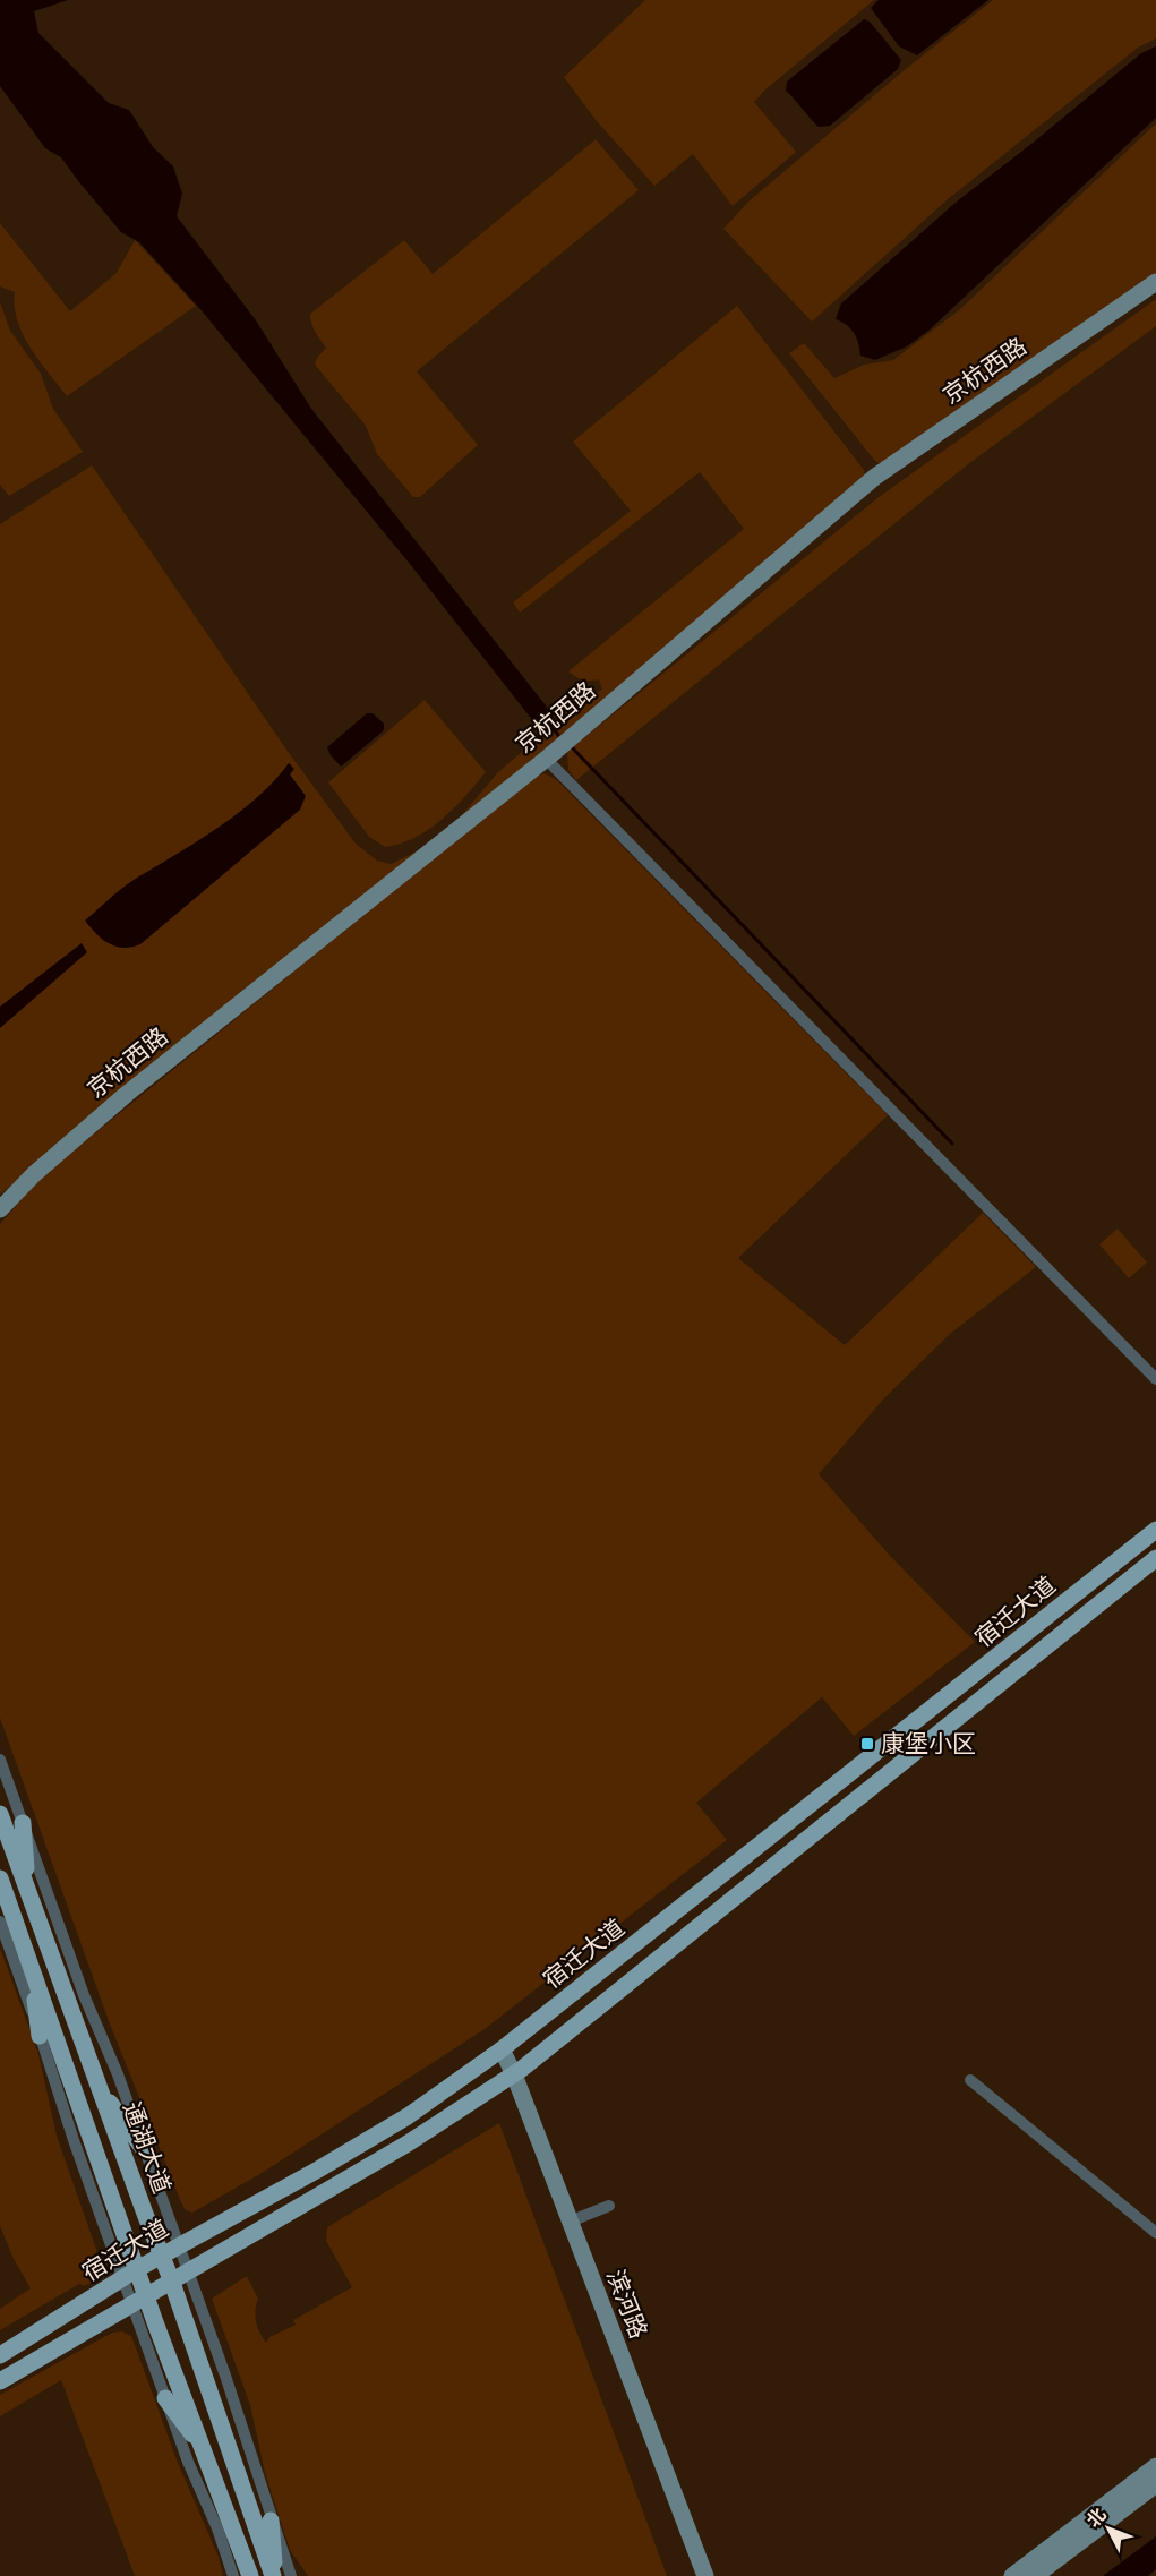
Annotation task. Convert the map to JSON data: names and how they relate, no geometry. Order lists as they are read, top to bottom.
{
  "streets": {
    "main road": [
      "京杭西路",
      "宿迁大道",
      "通湖大道",
      "滨河路"
    ]
  },
  "crossings": [
    ["宿迁大道", "通湖大道"],
    ["宿迁大道", "滨河路"]
  ],
  "places": {
    "transit": ["康堡小区"]
  },
  "north": "top left"
}
